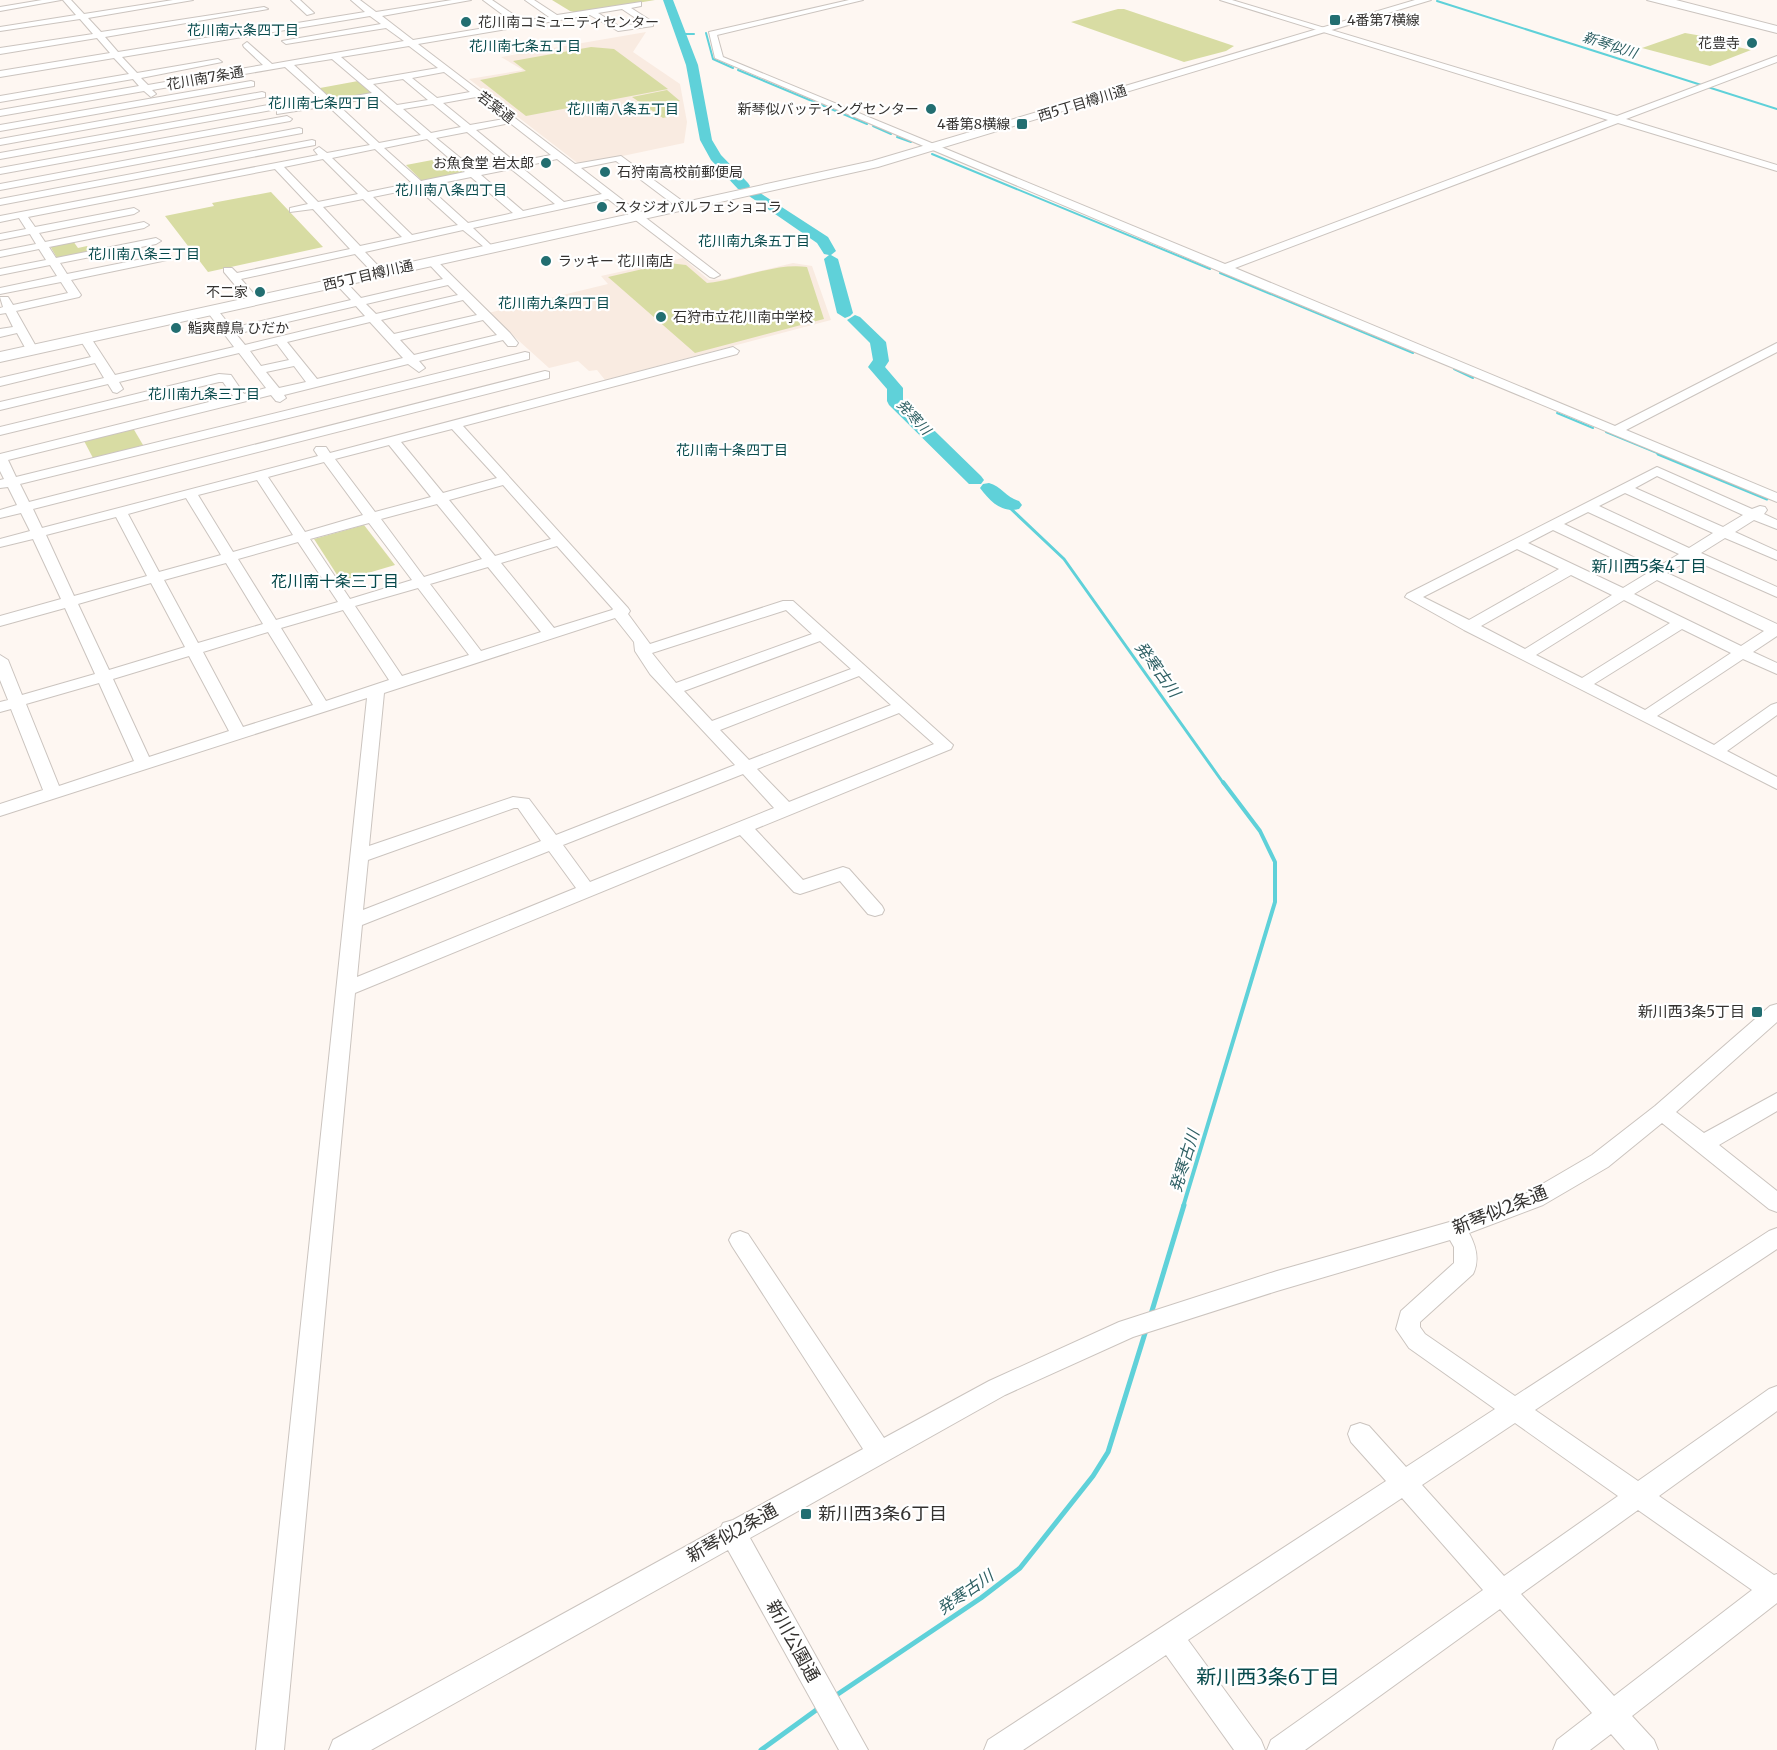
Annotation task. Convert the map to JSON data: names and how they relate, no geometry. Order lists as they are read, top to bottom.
{
  "streets": {
    "main road": ["西5丁目樽川通"],
    "street": [
      "花川南7条通",
      "若葉通",
      "新琴似2条通",
      "新川公園通"
    ]
  },
  "crossings": [
    ["花川南7条通", "若葉通"],
    ["西5丁目樽川通", "若葉通"],
    ["新琴似2条通", "新川公園通"]
  ],
  "districts": [
    "花川南六条四丁目",
    "花川南七条五丁目",
    "花川南七条四丁目",
    "花川南八条五丁目",
    "花川南八条四丁目",
    "花川南九条五丁目",
    "花川南八条三丁目",
    "花川南九条四丁目",
    "花川南九条三丁目",
    "花川南十条四丁目",
    "新川西5条4丁目",
    "花川南十条三丁目",
    "新川西3条6丁目"
  ],
  "water": ["新琴似川", "発寒川", "発寒古川"],
  "places": {
    "transit": [
      "4番第7横線",
      "4番第8横線",
      "新川西3条5丁目",
      "新川西3条6丁目"
    ],
    "other": [
      "花川南コミュニティセンター",
      "花豊寺",
      "新琴似バッティングセンター",
      "お魚食堂 岩太郎",
      "石狩南高校前郵便局",
      "スタジオパルフェショコラ",
      "ラッキー 花川南店",
      "不二家",
      "石狩市立花川南中学校",
      "鮨爽醇鳥 ひだか"
    ]
  }
}
